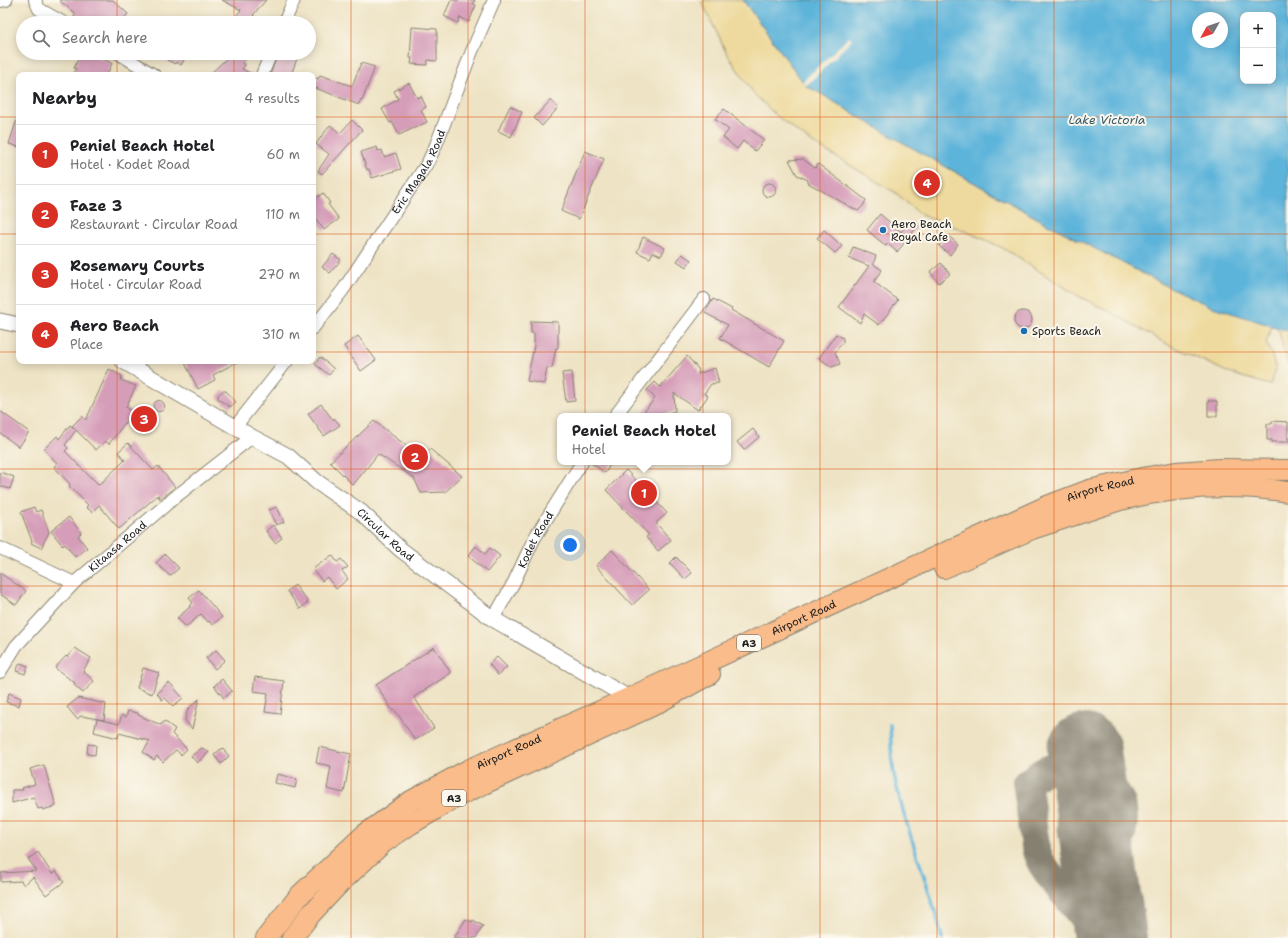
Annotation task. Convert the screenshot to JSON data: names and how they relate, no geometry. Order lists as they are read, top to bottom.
{
  "streets": {
    "highway": ["Airport Road", "A3"],
    "street": [
      "Eric Magala Road",
      "Circular Road",
      "Kodet Road",
      "Kitaasa Road"
    ]
  },
  "crossings": [
    ["Airport Road", "Circular Road"],
    ["Circular Road", "Kodet Road"],
    ["Circular Road", "Kitaasa Road"]
  ],
  "water": ["Lake Victoria"],
  "places": ["Aero Beach Royal Cafe", "Sports Beach"],
  "north": "bottom left",
  "page": {
    "map_buttons": ["+", "−"],
    "search": "Search here",
    "heading": ["Nearby", "4 results"],
    "list": [
      {
        "mark": "1",
        "name": "Peniel Beach Hotel",
        "note": "Hotel · Kodet Road",
        "value": "60 m"
      },
      {
        "mark": "2",
        "name": "Faze 3",
        "note": "Restaurant · Circular Road",
        "value": "110 m"
      },
      {
        "mark": "3",
        "name": "Rosemary Courts",
        "note": "Hotel · Circular Road",
        "value": "270 m"
      },
      {
        "mark": "4",
        "name": "Aero Beach",
        "note": "Place",
        "value": "310 m"
      }
    ],
    "pins": [
      "4",
      "3",
      "2",
      "1"
    ],
    "popup": ["Peniel Beach Hotel", "Hotel"]
  }
}
